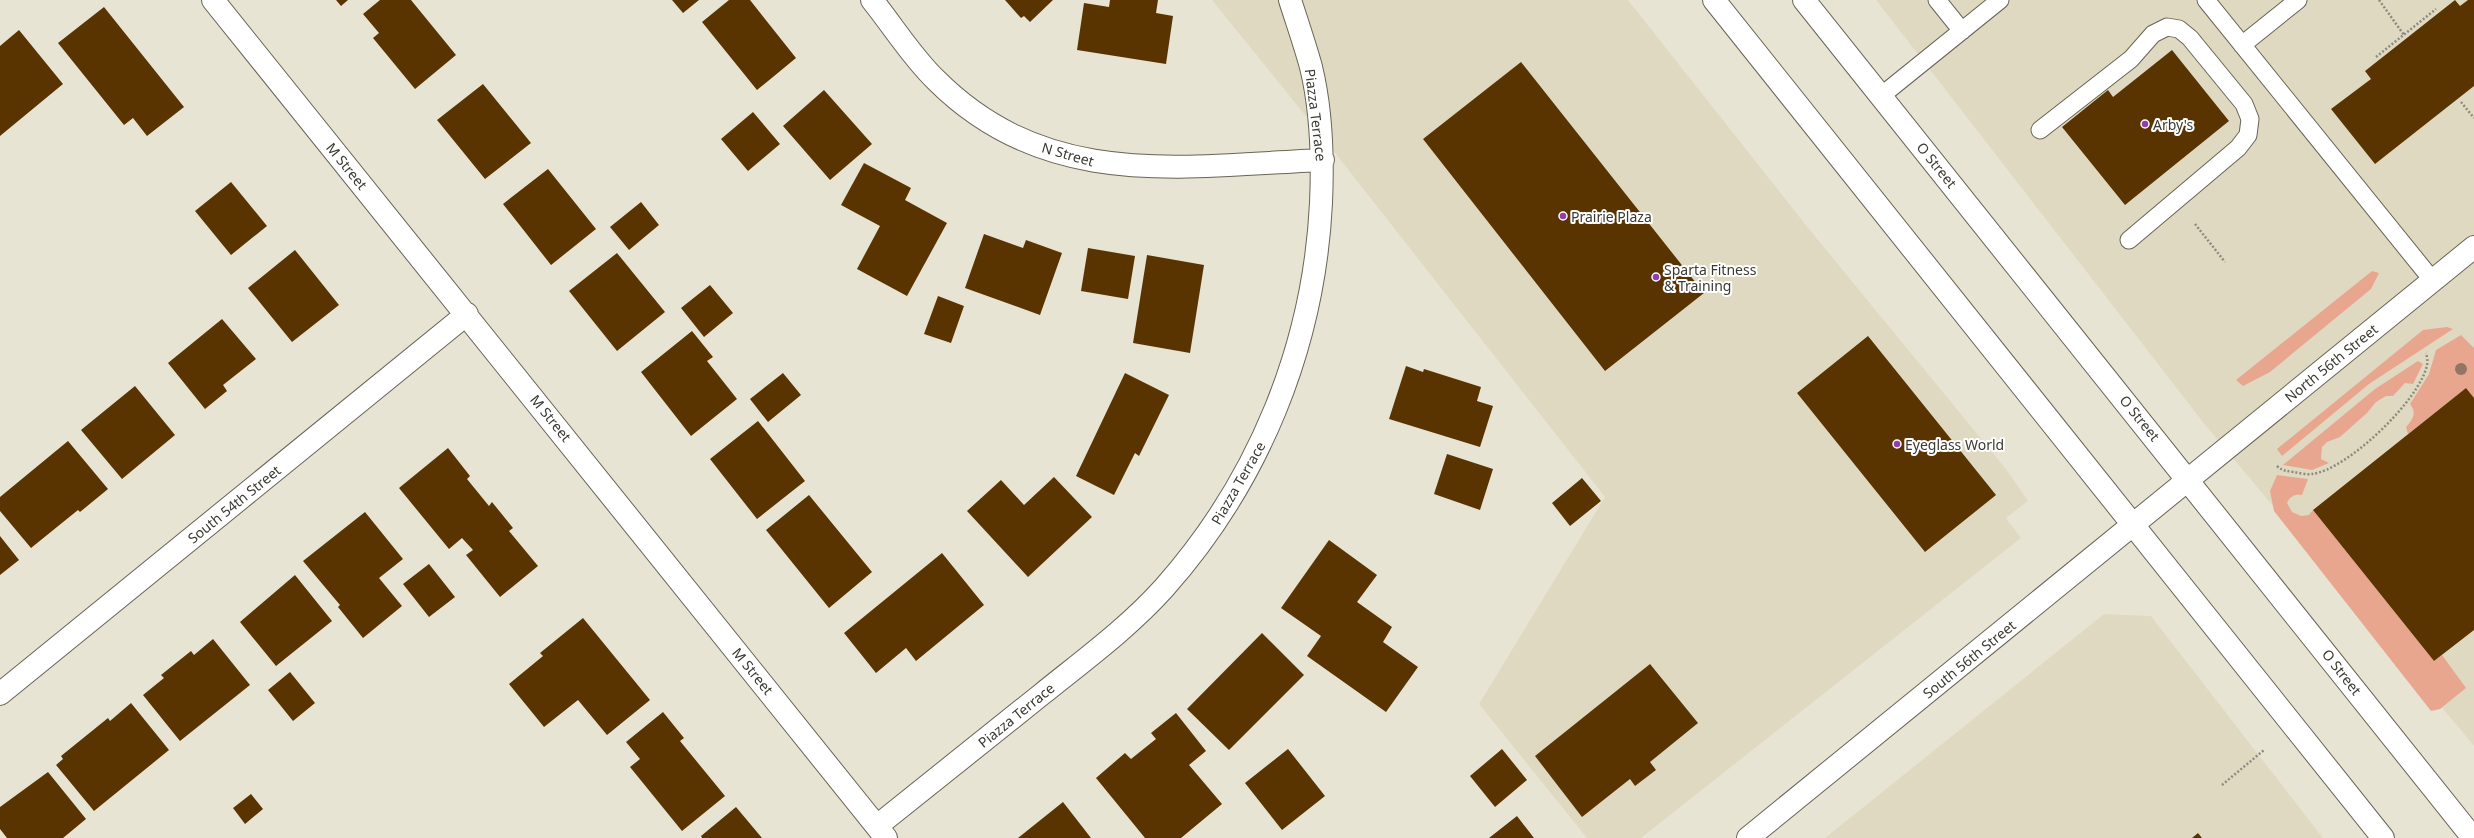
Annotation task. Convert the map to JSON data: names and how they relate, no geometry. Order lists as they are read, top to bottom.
{
  "streets": {
    "street": [
      "Piazza Terrace",
      "N Street",
      "O Street",
      "M Street",
      "North 56th Street",
      "South 54th Street",
      "South 56th Street"
    ]
  },
  "crossings": [
    ["Piazza Terrace", "N Street"],
    ["Piazza Terrace", "M Street"],
    ["O Street", "North 56th Street"],
    ["O Street", "South 56th Street"],
    ["M Street", "South 54th Street"],
    ["North 56th Street", "South 56th Street"]
  ],
  "places": [
    "Arby's",
    "Prairie Plaza",
    "Sparta Fitness & Training",
    "Eyeglass World"
  ]
}
